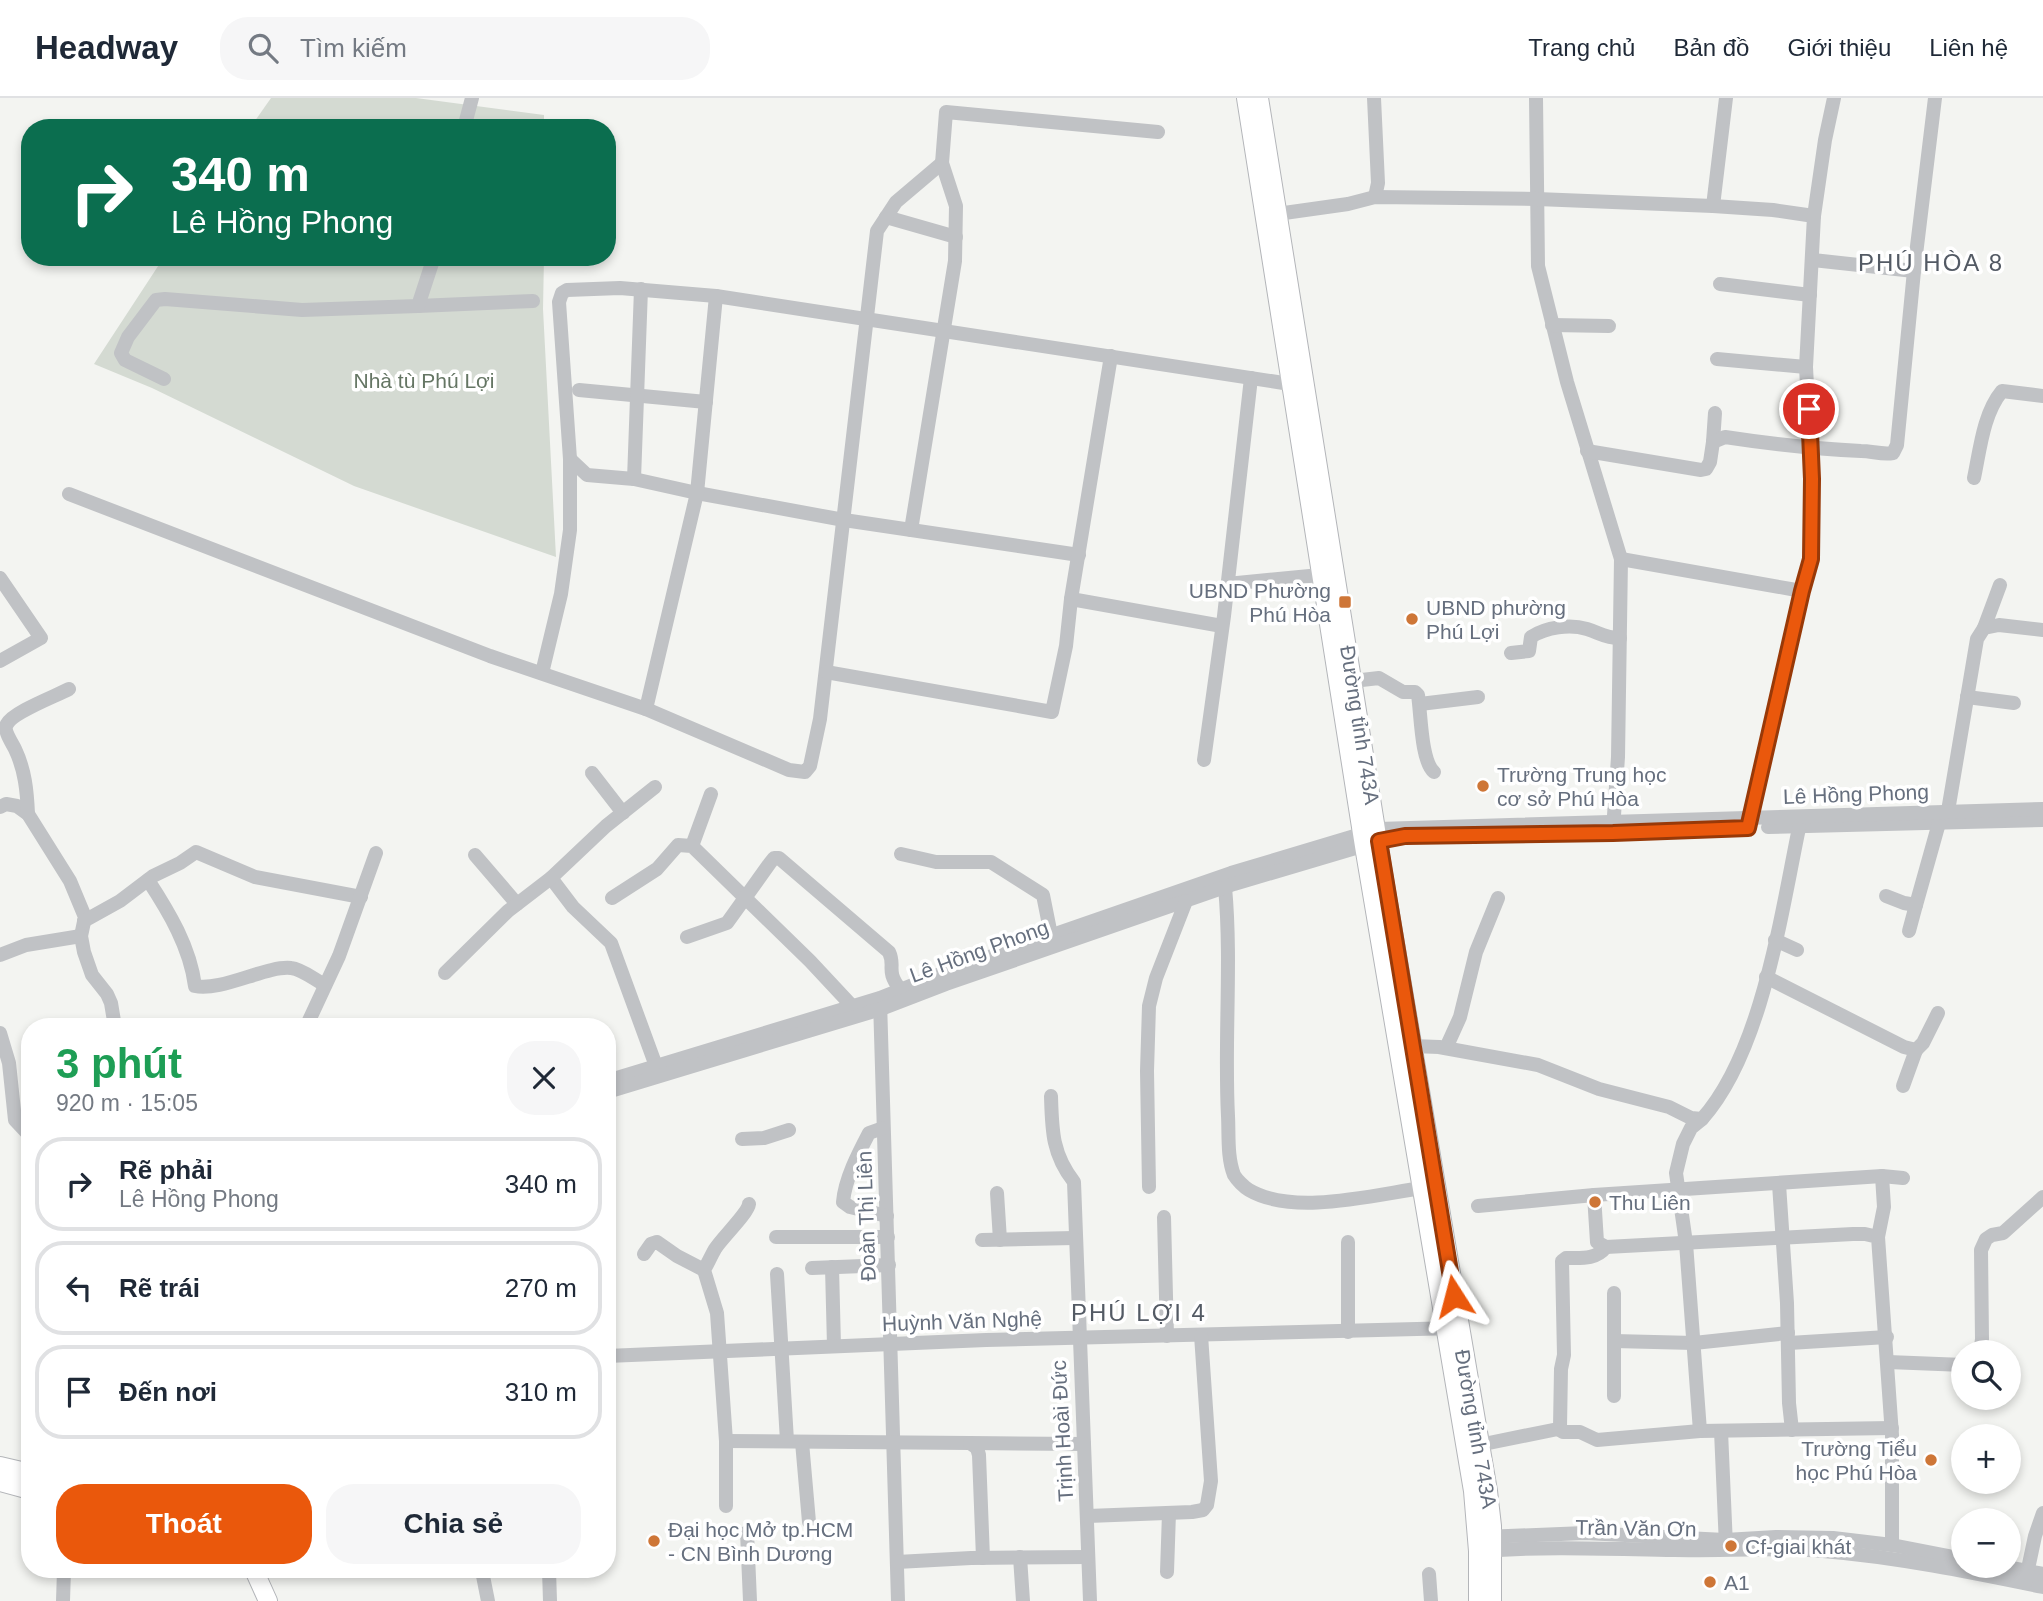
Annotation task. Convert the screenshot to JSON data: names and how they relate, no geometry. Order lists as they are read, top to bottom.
{
  "streets": {
    "main road": ["Đường tỉnh 743A"],
    "street": [
      "Lê Hồng Phong",
      "Đoàn Thị Liên",
      "Huỳnh Văn Nghệ",
      "Trịnh Hoài Đức",
      "Trần Văn Ơn"
    ]
  },
  "crossings": [
    ["Đường tỉnh 743A", "Lê Hồng Phong"],
    ["Đường tỉnh 743A", "Huỳnh Văn Nghệ"],
    ["Đường tỉnh 743A", "Trần Văn Ơn"],
    ["Lê Hồng Phong", "Đoàn Thị Liên"],
    ["Đoàn Thị Liên", "Huỳnh Văn Nghệ"],
    ["Huỳnh Văn Nghệ", "Trịnh Hoài Đức"]
  ],
  "districts": ["PHÚ HÒA 8", "PHÚ LỢI 4"],
  "parks": ["Nhà tù Phú Lợi"],
  "places": {
    "transit": ["UBND Phường Phú Hòa"],
    "other": [
      "UBND phường Phú Lợi",
      "Trường Trung học cơ sở Phú Hòa",
      "Thu Liên",
      "Trường Tiểu học Phú Hòa",
      "Đại học Mở tp.HCM - CN Bình Dương",
      "Cf-giai khát",
      "A1"
    ]
  },
  "page": {
    "header": "Headway",
    "search": "Tìm kiếm",
    "nav": [
      "Trang chủ",
      "Bản đồ",
      "Giới thiệu",
      "Liên hệ"
    ],
    "turn": ["340 m", "Lê Hồng Phong"],
    "heading": ["3 phút", "920 m · 15:05"],
    "list": [
      {
        "name": "Rẽ phải",
        "note": "Lê Hồng Phong",
        "value": "340 m"
      },
      {
        "name": "Rẽ trái",
        "value": "270 m"
      },
      {
        "name": "Đến nơi",
        "value": "310 m"
      }
    ],
    "map_buttons": ["+", "−"],
    "buttons": ["Thoát", "Chia sẻ"]
  }
}
